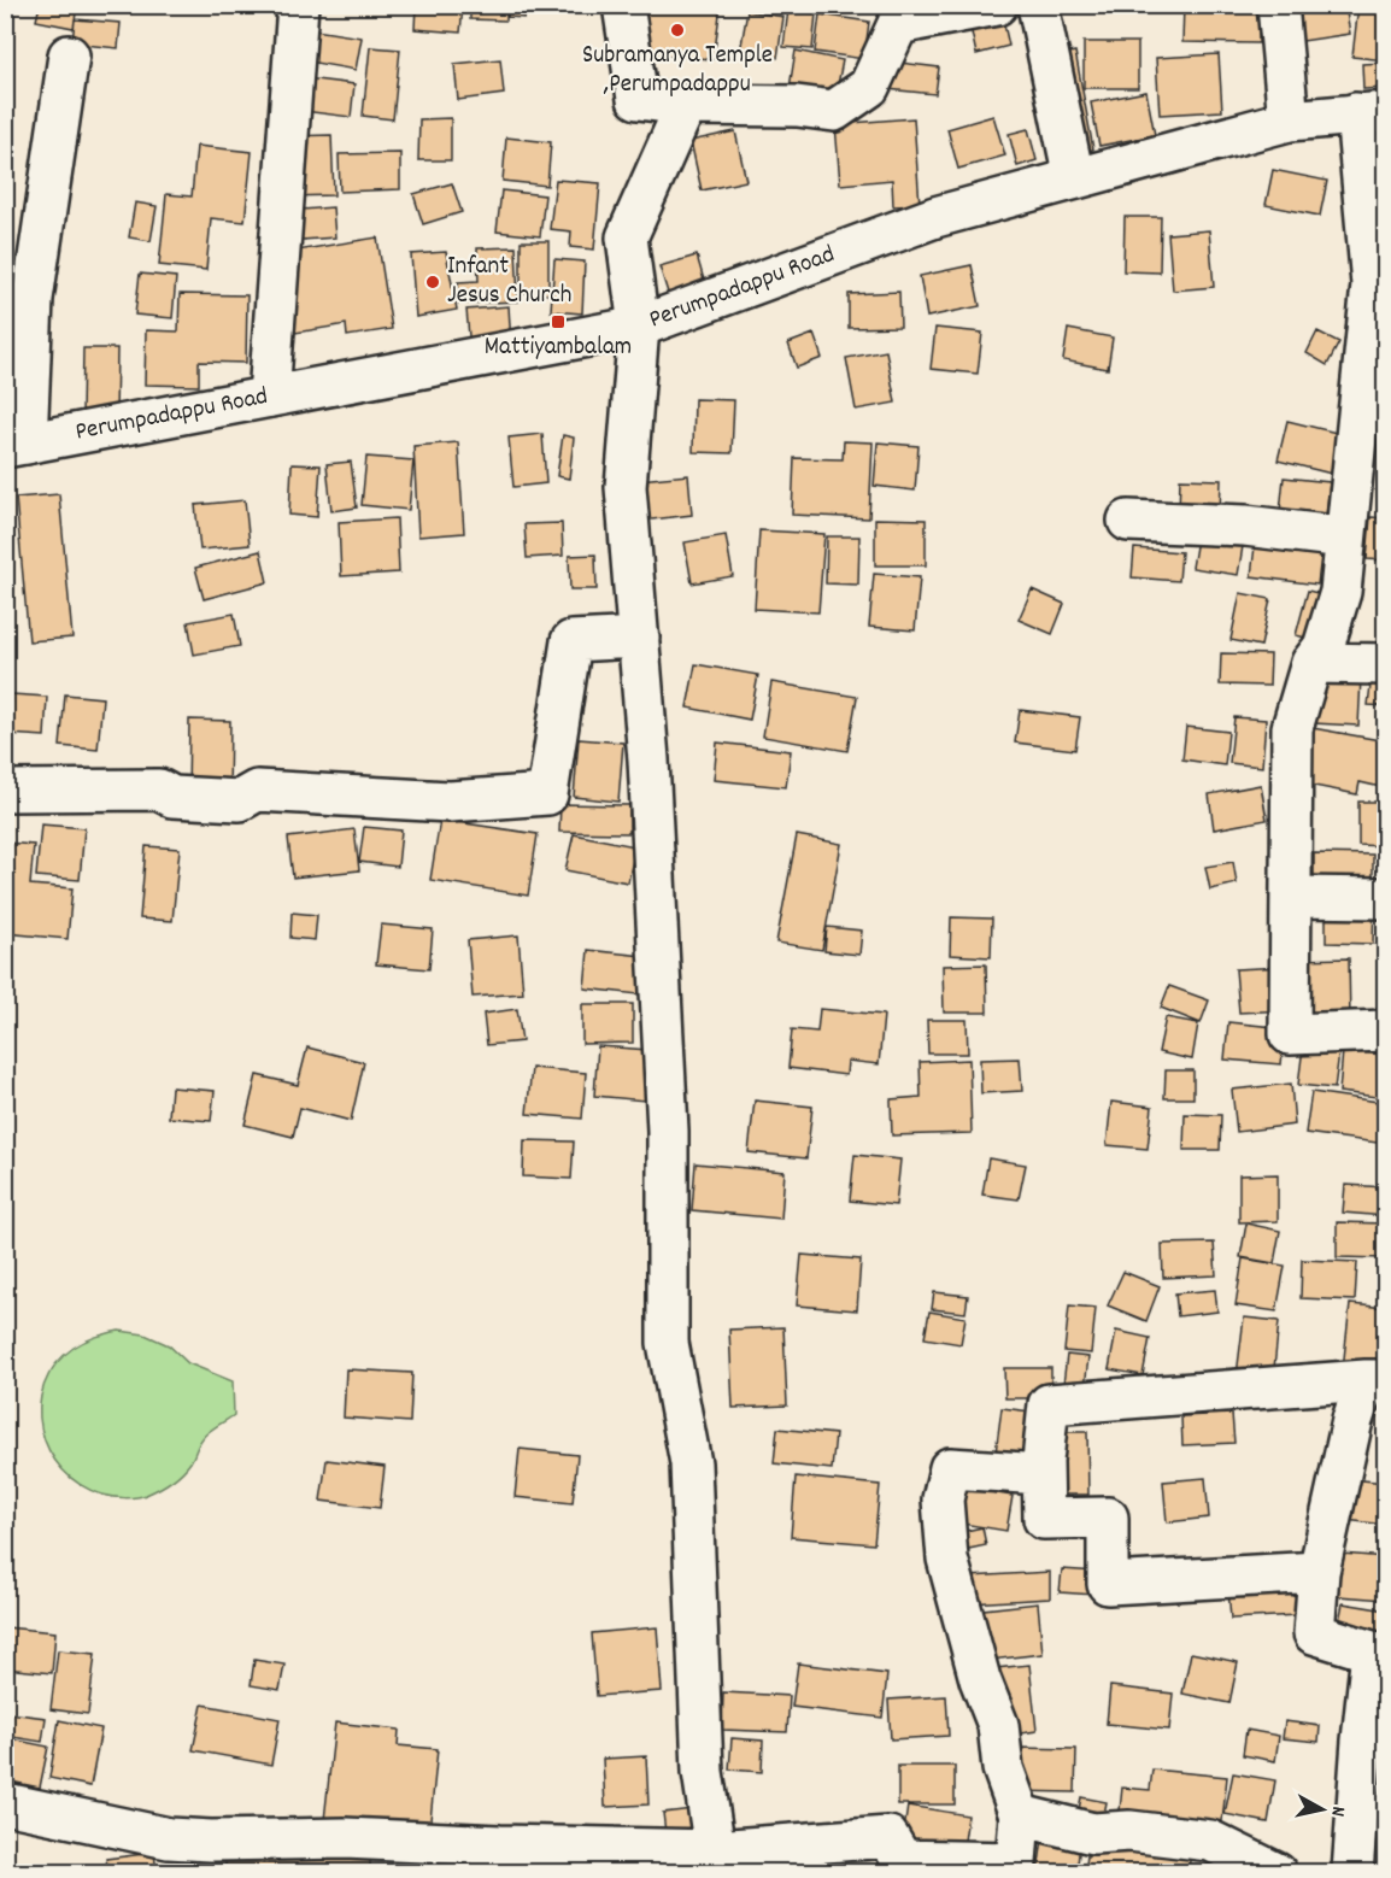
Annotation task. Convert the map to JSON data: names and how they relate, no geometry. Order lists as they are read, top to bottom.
{
  "streets": {
    "street": ["Perumpadappu Road"]
  },
  "places": {
    "other": ["Subramanya Temple ,Perumpadappu", "Infant Jesus Church"],
    "transit": ["Mattiyambalam"]
  },
  "north": "right"
}
